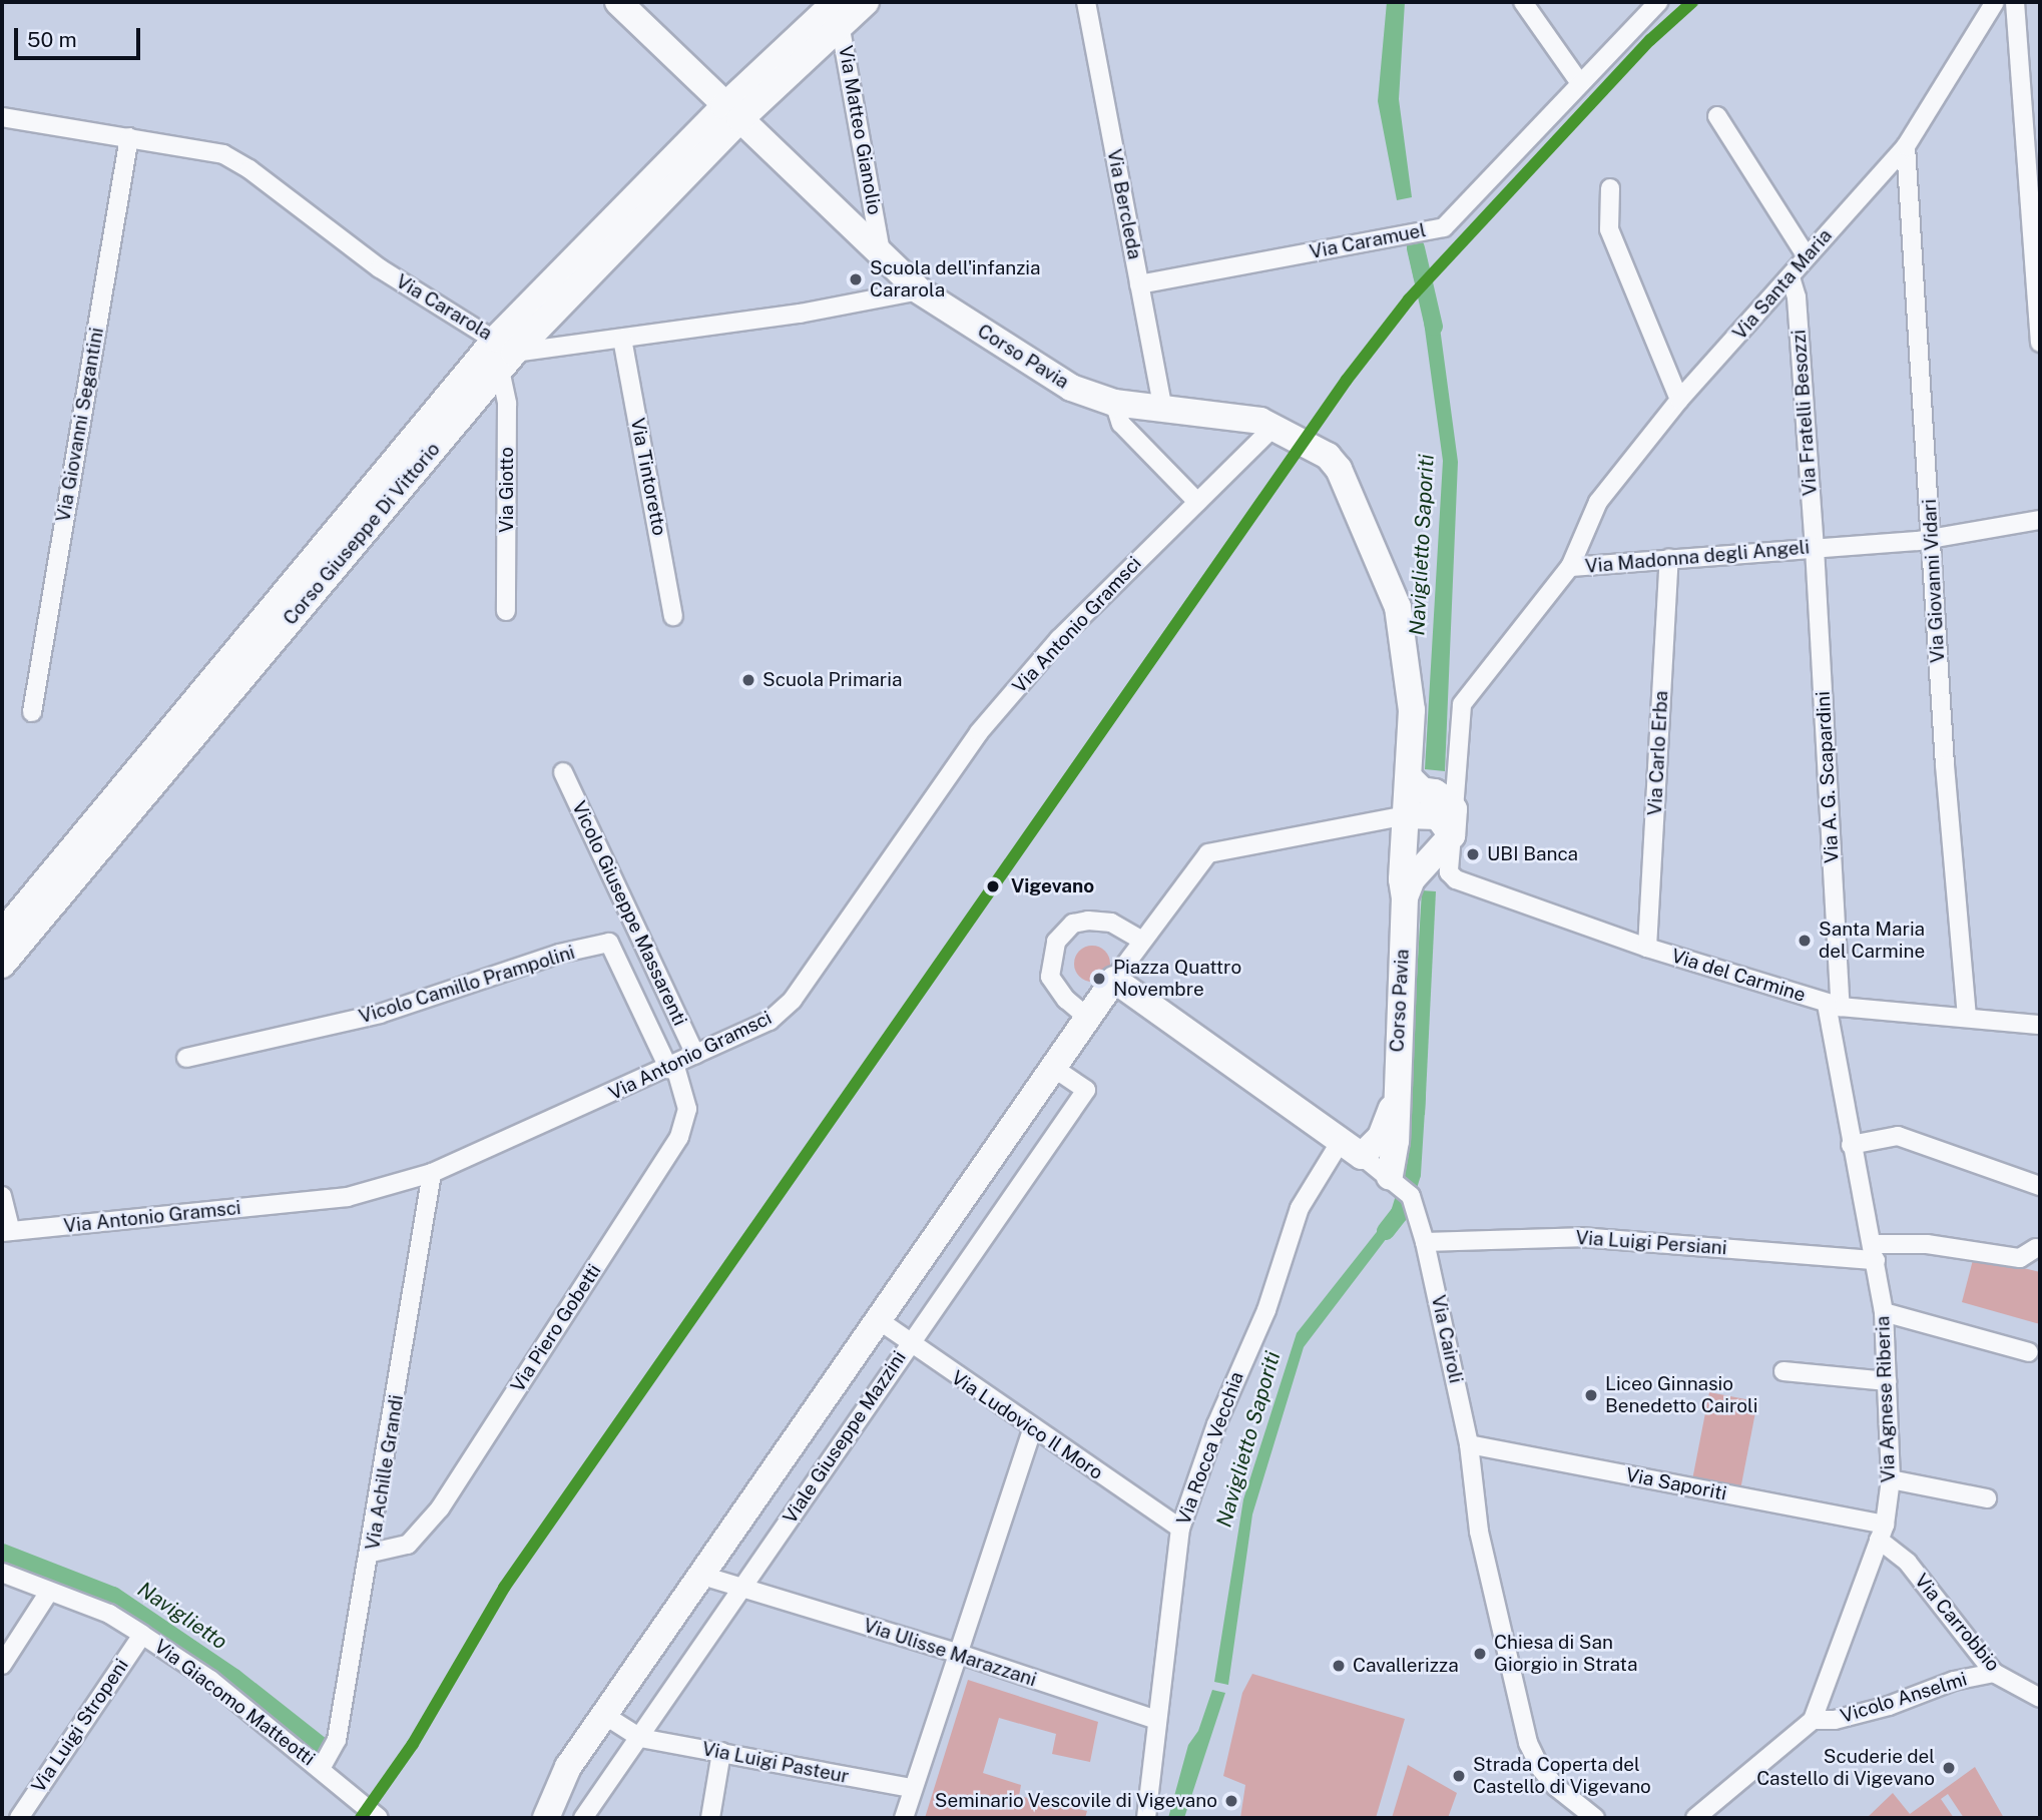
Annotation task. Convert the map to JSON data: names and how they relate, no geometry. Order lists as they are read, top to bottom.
{
  "streets": {
    "street": [
      "Via Matteo Gianolio",
      "Via Bercleda",
      "Via Caramuel",
      "Via Santa Maria",
      "Via Cararola",
      "Corso Pavia",
      "Via Fratelli Besozzi",
      "Via Giovanni Segantini",
      "Via Tintoretto",
      "Via Giotto",
      "Corso Giuseppe Di Vittorio",
      "Via Madonna degli Angeli",
      "Via Giovanni Vidari",
      "Via Antonio Gramsci",
      "Via Carlo Erba",
      "Via A. G. Scapardini",
      "Vicolo Giuseppe Massarenti",
      "Via del Carmine",
      "Vicolo Camillo Prampolini",
      "Via Luigi Persiani",
      "Via Piero Gobetti",
      "Via Cairoli",
      "Via Agnese Riberia",
      "Via Ludovico Il Moro",
      "Viale Giuseppe Mazzini",
      "Via Rocca Vecchia",
      "Via Achille Grandi",
      "Via Saporiti",
      "Via Carrobbio",
      "Via Ulisse Marazzani",
      "Vicolo Anselmi",
      "Via Giacomo Matteotti",
      "Via Luigi Stropeni",
      "Via Luigi Pasteur"
    ]
  },
  "crossings": [
    ["Via Matteo Gianolio", "Corso Pavia"],
    ["Via Matteo Gianolio", "Corso Giuseppe Di Vittorio"],
    ["Via Bercleda", "Via Caramuel"],
    ["Via Bercleda", "Corso Pavia"],
    ["Via Santa Maria", "Via Fratelli Besozzi"],
    ["Via Santa Maria", "Via Madonna degli Angeli"],
    ["Via Santa Maria", "Via Giovanni Vidari"],
    ["Via Cararola", "Via Giovanni Segantini"],
    ["Via Cararola", "Via Giotto"],
    ["Via Cararola", "Corso Giuseppe Di Vittorio"],
    ["Corso Pavia", "Corso Giuseppe Di Vittorio"],
    ["Corso Pavia", "Via Madonna degli Angeli"],
    ["Corso Pavia", "Via Antonio Gramsci"],
    ["Corso Pavia", "Via Cairoli"],
    ["Corso Pavia", "Via Rocca Vecchia"],
    ["Via Fratelli Besozzi", "Via Madonna degli Angeli"],
    ["Via Fratelli Besozzi", "Via A. G. Scapardini"],
    ["Via Giotto", "Corso Giuseppe Di Vittorio"],
    ["Via Madonna degli Angeli", "Via Giovanni Vidari"],
    ["Via Madonna degli Angeli", "Via Carlo Erba"],
    ["Via Madonna degli Angeli", "Via A. G. Scapardini"],
    ["Via Madonna degli Angeli", "Via del Carmine"],
    ["Via Giovanni Vidari", "Via del Carmine"],
    ["Via Antonio Gramsci", "Vicolo Giuseppe Massarenti"],
    ["Via Antonio Gramsci", "Vicolo Camillo Prampolini"],
    ["Via Antonio Gramsci", "Via Piero Gobetti"],
    ["Via Antonio Gramsci", "Via Achille Grandi"],
    ["Via Carlo Erba", "Via del Carmine"],
    ["Via A. G. Scapardini", "Via del Carmine"],
    ["Via A. G. Scapardini", "Via Agnese Riberia"],
    ["Via del Carmine", "Via Agnese Riberia"],
    ["Vicolo Camillo Prampolini", "Via Piero Gobetti"],
    ["Via Luigi Persiani", "Via Cairoli"],
    ["Via Luigi Persiani", "Via Agnese Riberia"],
    ["Via Piero Gobetti", "Via Achille Grandi"],
    ["Via Cairoli", "Via Saporiti"],
    ["Via Agnese Riberia", "Via Saporiti"],
    ["Via Agnese Riberia", "Via Carrobbio"],
    ["Via Agnese Riberia", "Vicolo Anselmi"],
    ["Via Ludovico Il Moro", "Viale Giuseppe Mazzini"],
    ["Via Ludovico Il Moro", "Via Rocca Vecchia"],
    ["Viale Giuseppe Mazzini", "Via Ulisse Marazzani"],
    ["Viale Giuseppe Mazzini", "Via Luigi Pasteur"],
    ["Via Rocca Vecchia", "Via Ulisse Marazzani"],
    ["Via Achille Grandi", "Via Giacomo Matteotti"],
    ["Via Saporiti", "Via Carrobbio"],
    ["Via Carrobbio", "Vicolo Anselmi"],
    ["Via Giacomo Matteotti", "Via Luigi Stropeni"]
  ],
  "water": ["Naviglietto Saporiti", "Naviglietto"],
  "places": [
    "Scuola dell'infanzia Cararola",
    "Scuola Primaria",
    "UBI Banca",
    "Vigevano",
    "Santa Maria del Carmine",
    "Piazza Quattro Novembre",
    "Liceo Ginnasio Benedetto Cairoli",
    "Chiesa di San Giorgio in Strata",
    "Cavallerizza",
    "Scuderie del Castello di Vigevano",
    "Strada Coperta del Castello di Vigevano",
    "Seminario Vescovile di Vigevano"
  ],
  "scale_bar": "50 m"
}
